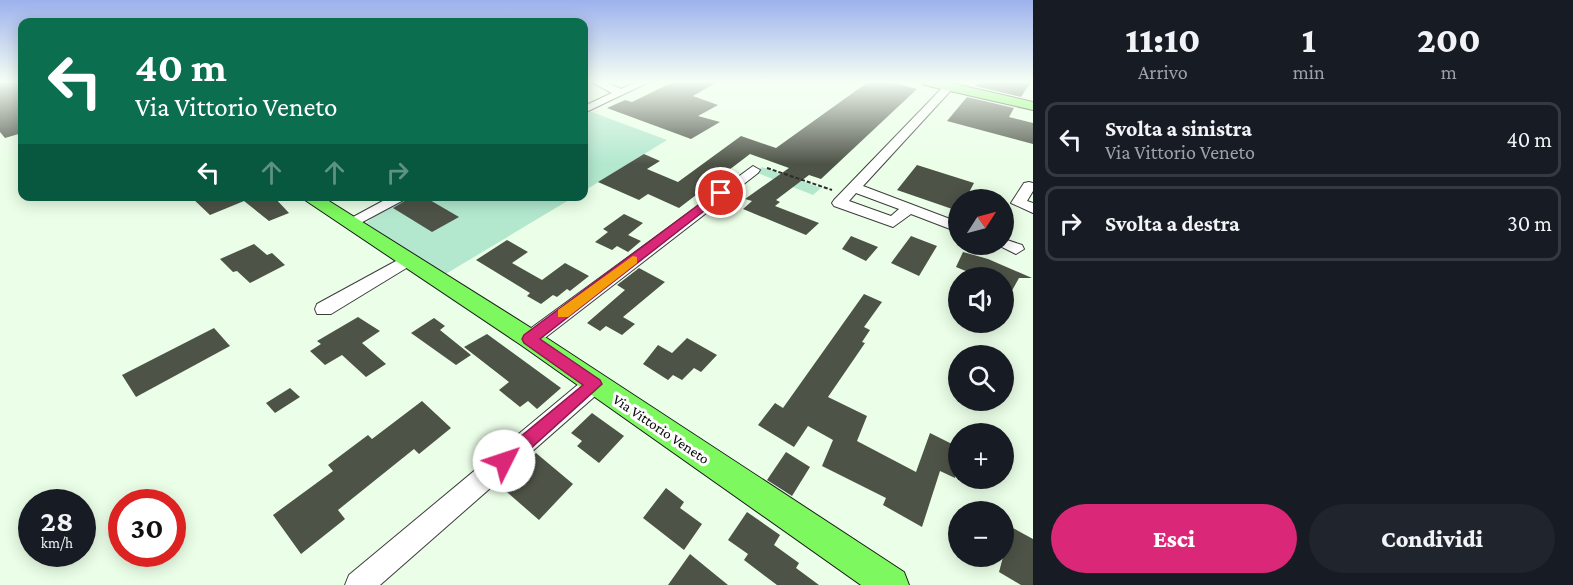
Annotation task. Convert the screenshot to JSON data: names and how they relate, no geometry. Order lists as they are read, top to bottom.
{
  "streets": {
    "main road": ["Via Vittorio Veneto"]
  },
  "north": "top right",
  "page": {
    "eta": [
      "11:10",
      "Arrivo",
      "1",
      "min",
      "200",
      "m"
    ],
    "turn": ["40 m", "Via Vittorio Veneto"],
    "list": [
      {
        "name": "Svolta a sinistra",
        "note": "Via Vittorio Veneto",
        "value": "40 m"
      },
      {
        "name": "Svolta a destra",
        "value": "30 m"
      }
    ],
    "map_buttons": ["+", "−"],
    "speed": "28 km/h",
    "limit": "30",
    "buttons": ["Esci", "Condividi"]
  }
}
